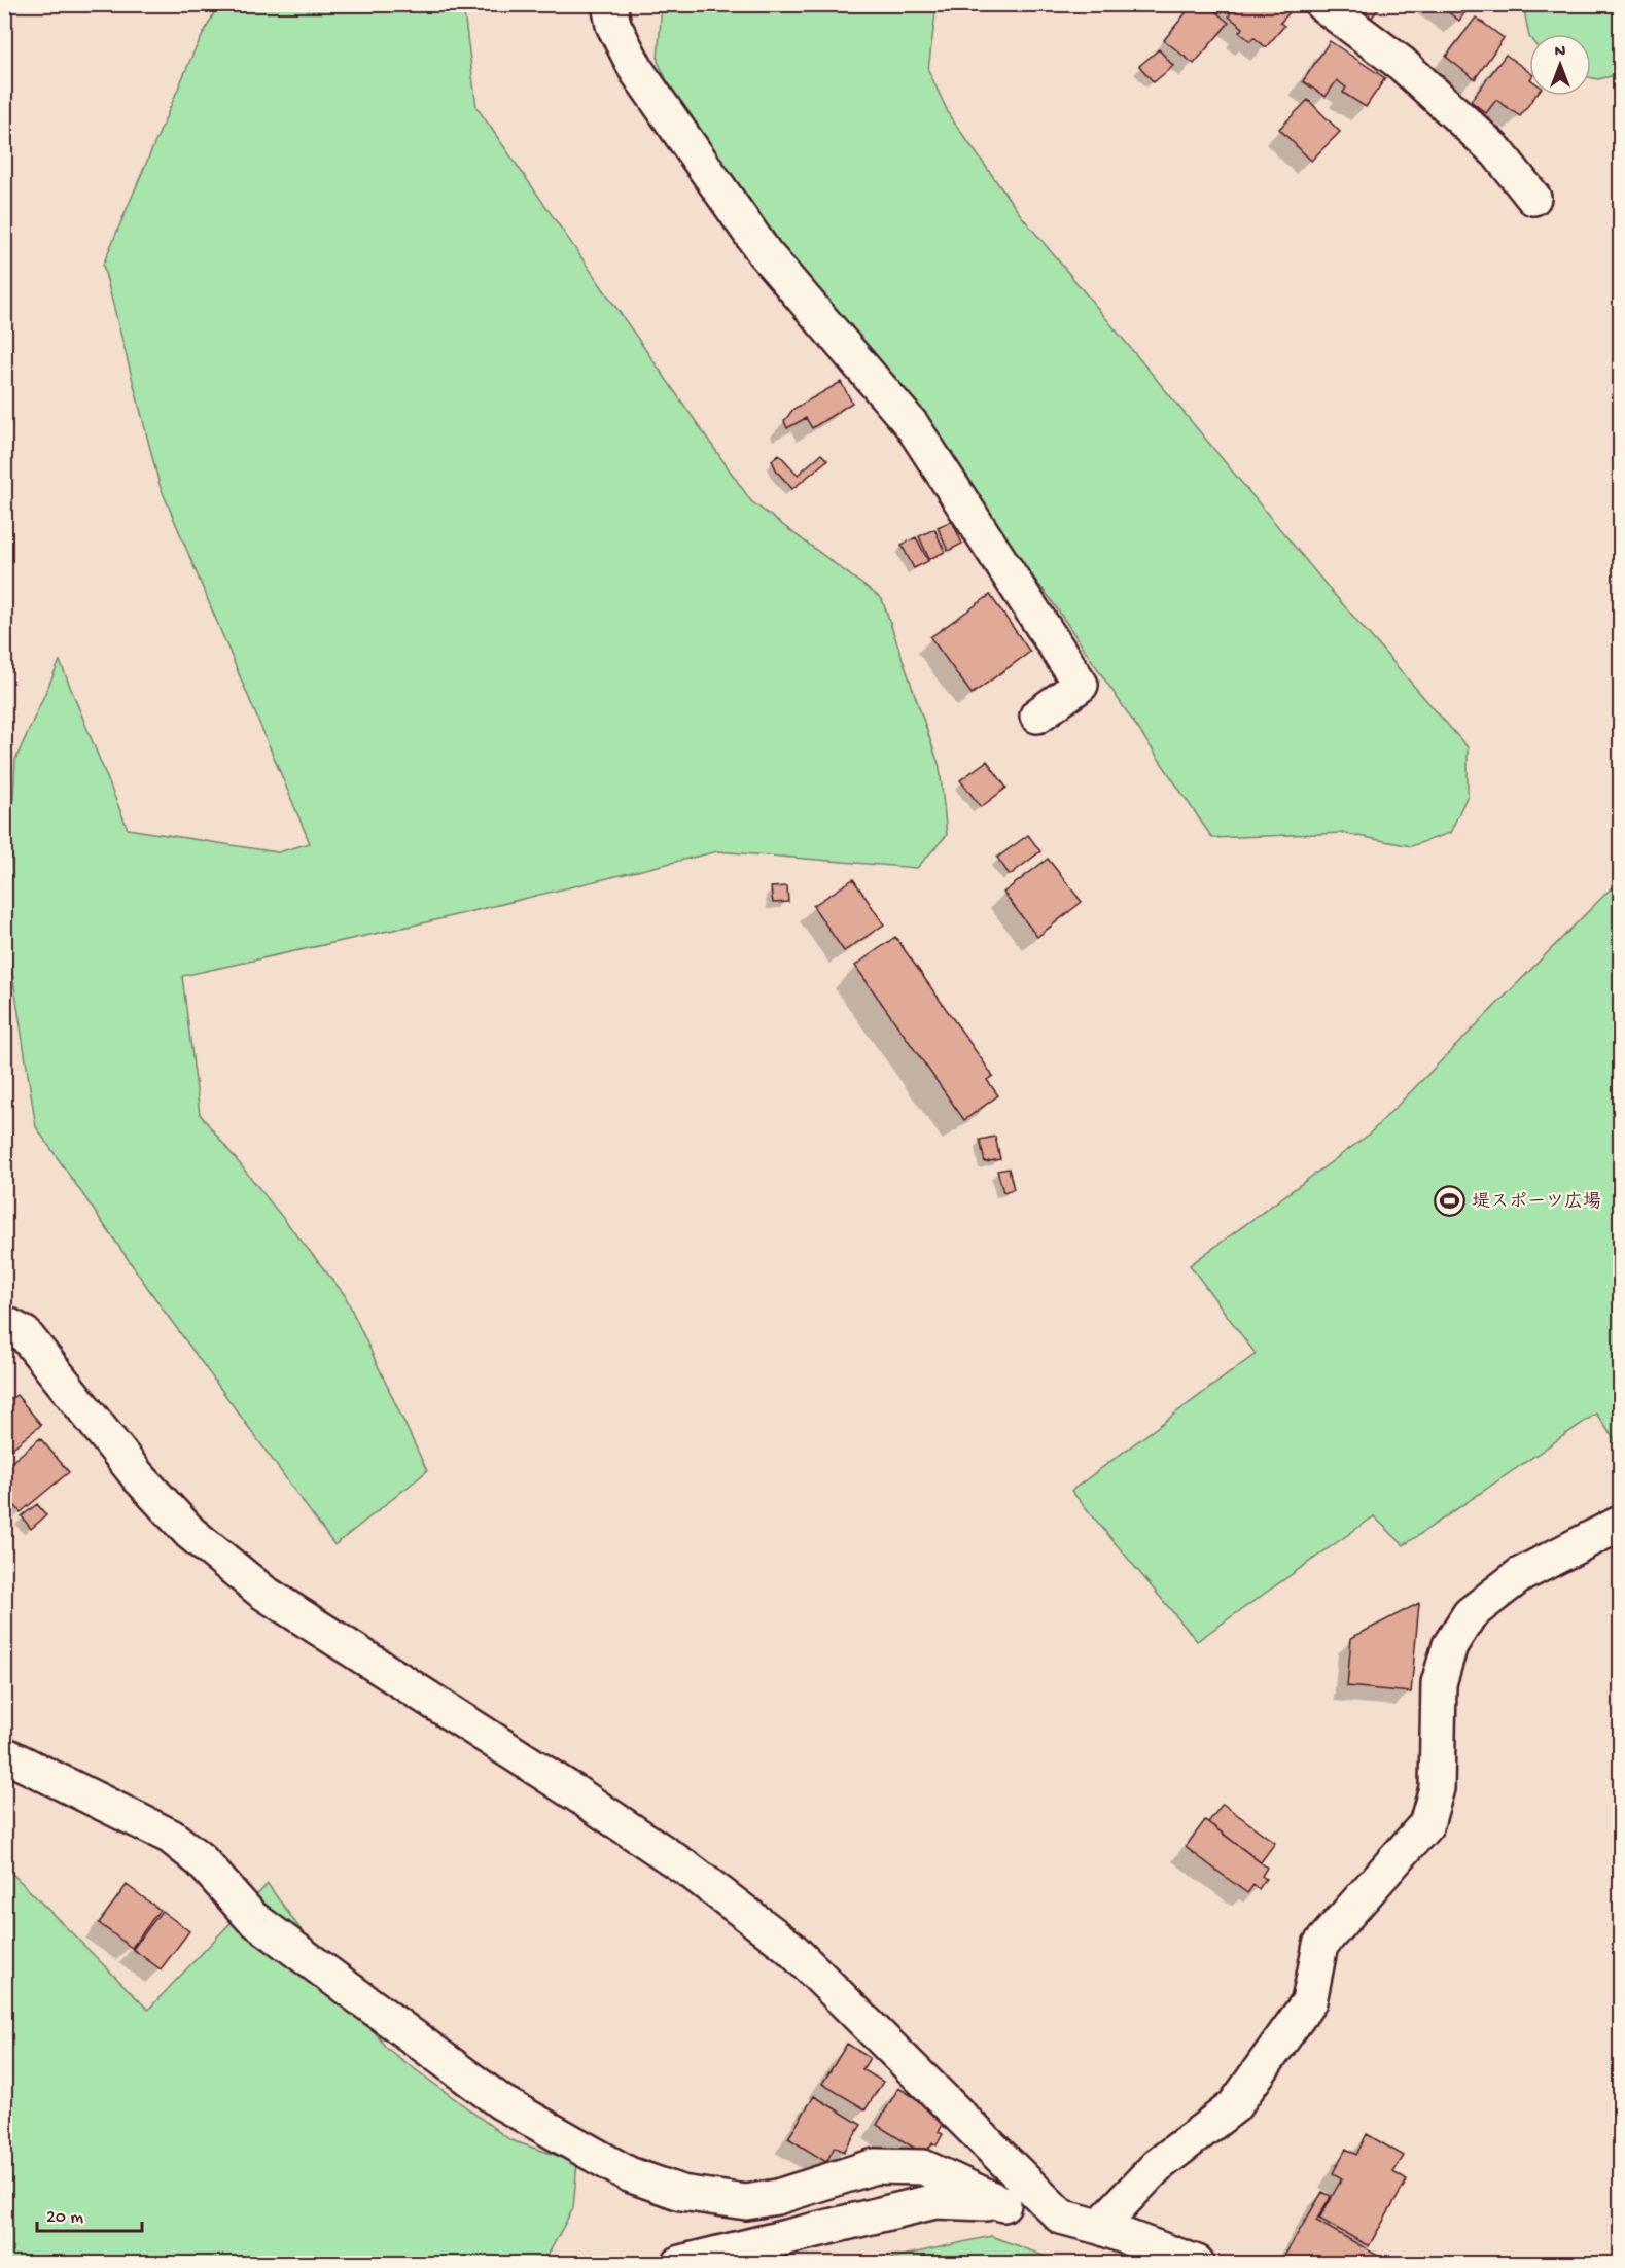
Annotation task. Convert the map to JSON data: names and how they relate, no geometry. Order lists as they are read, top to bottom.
{
  "places": {
    "sports": ["堤スポーツ広場"]
  },
  "scale_bar": "20 m",
  "north": "top"
}
